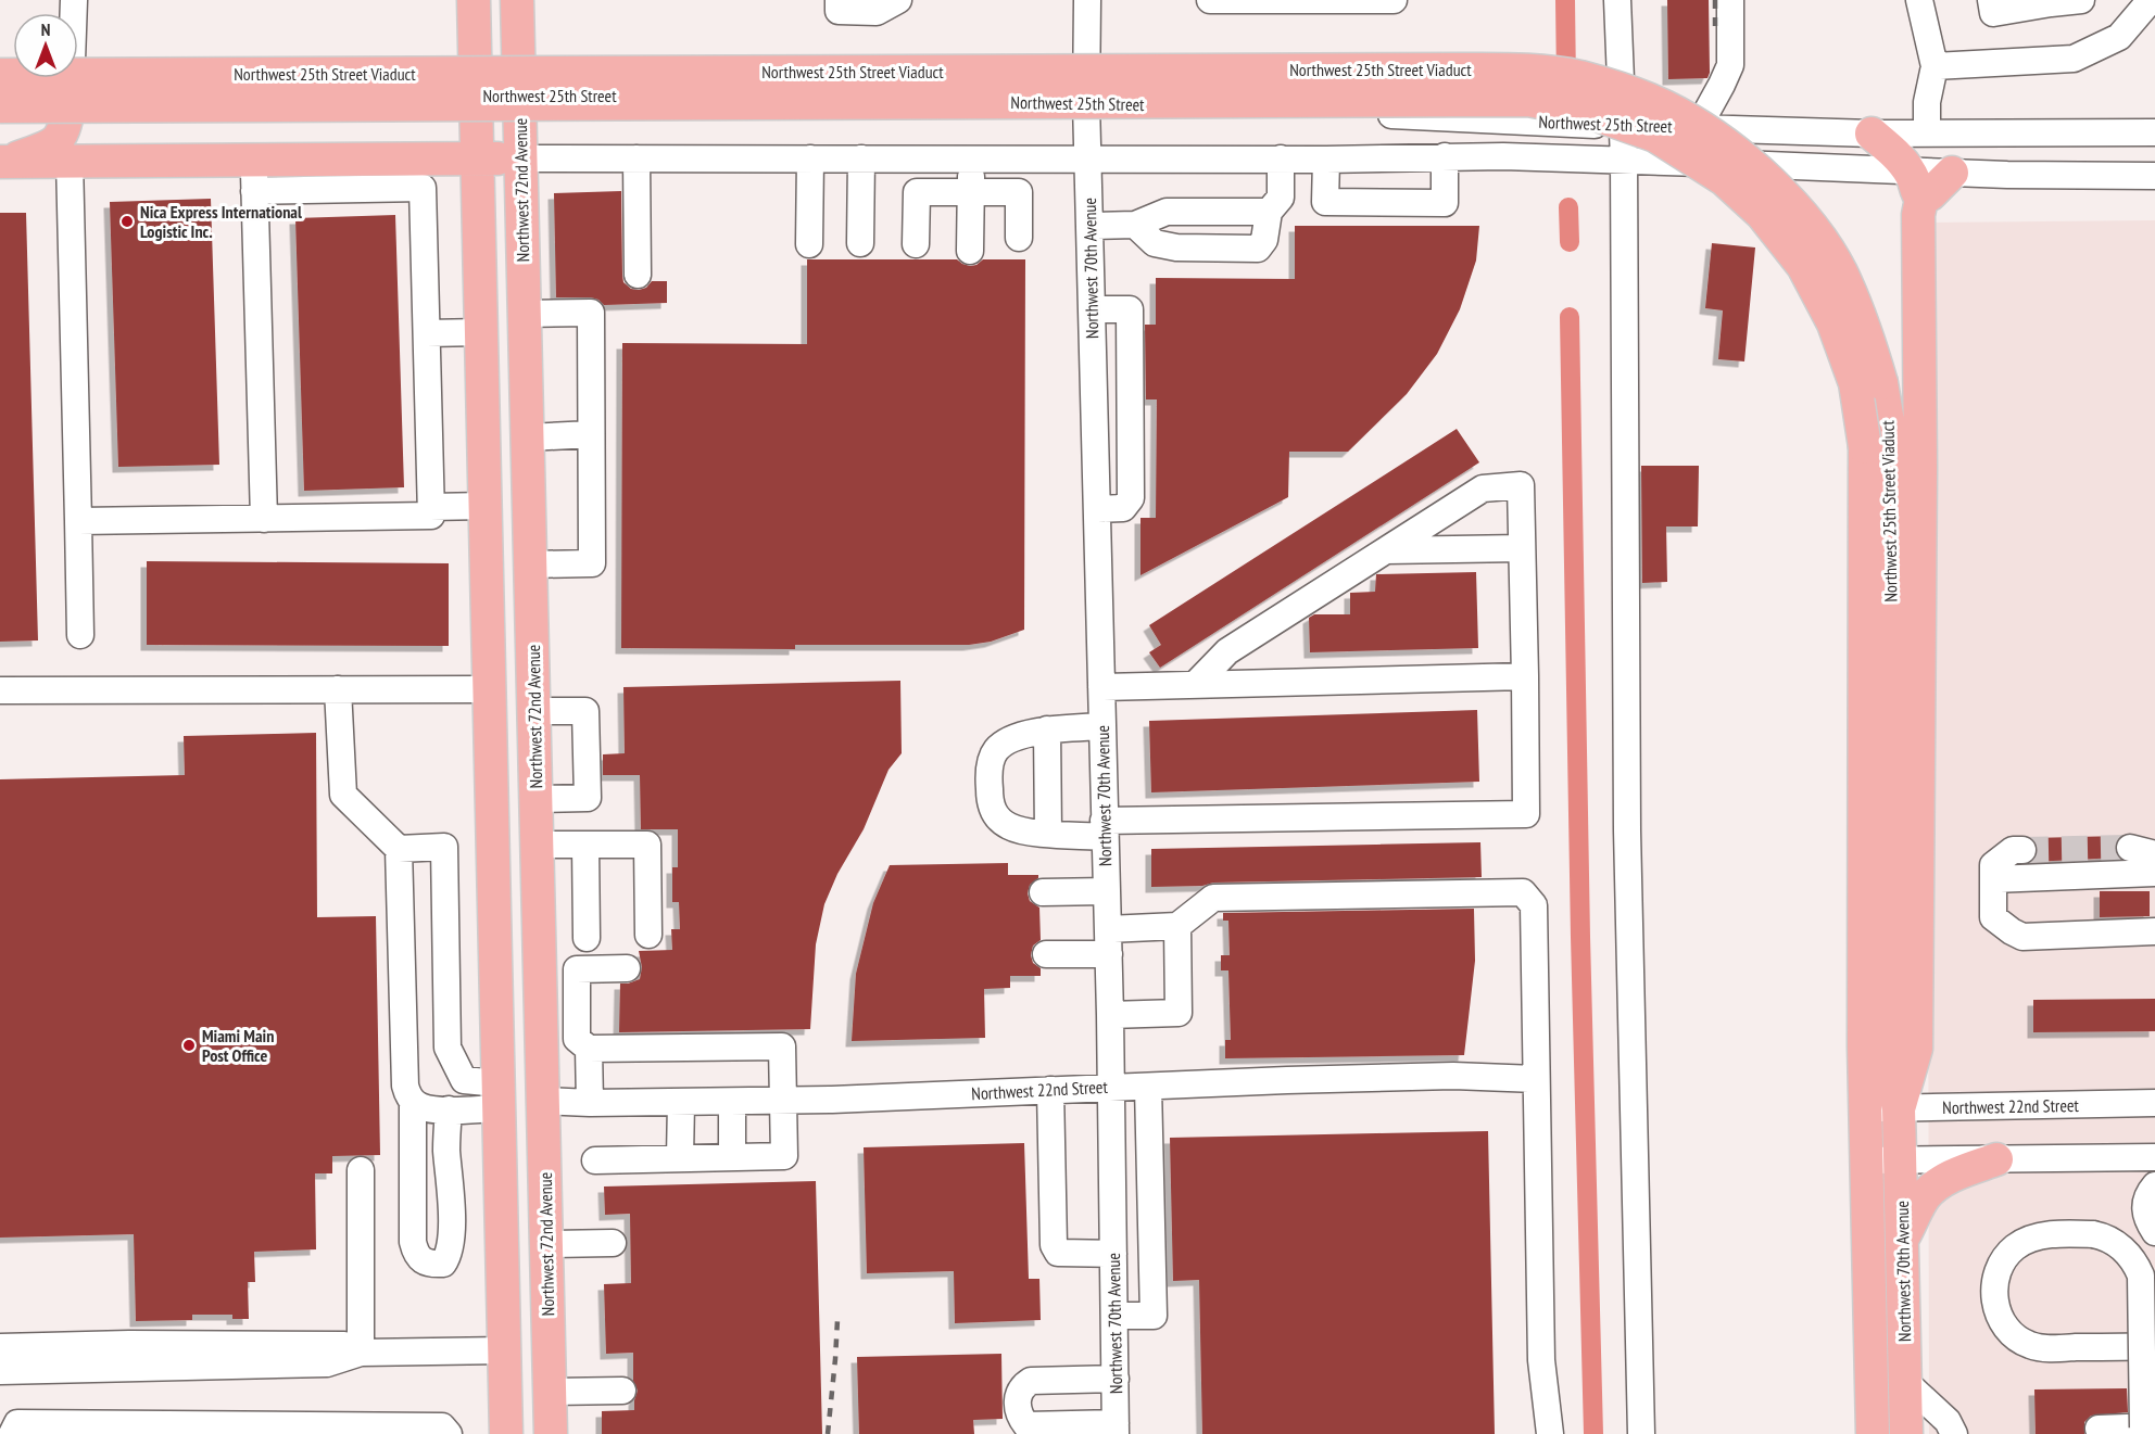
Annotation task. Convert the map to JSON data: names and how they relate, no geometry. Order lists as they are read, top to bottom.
{
  "streets": {
    "main road": [
      "Northwest 25th Street Viaduct",
      "Northwest 25th Street",
      "Northwest 72nd Avenue",
      "Northwest 70th Avenue"
    ],
    "street": ["Northwest 22nd Street"]
  },
  "crossings": [
    ["Northwest 25th Street Viaduct", "Northwest 70th Avenue"],
    ["Northwest 25th Street Viaduct", "Northwest 22nd Street"],
    ["Northwest 25th Street", "Northwest 72nd Avenue"],
    ["Northwest 25th Street", "Northwest 70th Avenue"],
    ["Northwest 72nd Avenue", "Northwest 22nd Street"],
    ["Northwest 70th Avenue", "Northwest 22nd Street"]
  ],
  "places": ["Nica Express International Logistic Inc.", "Miami Main Post Office"],
  "north": "top"
}
